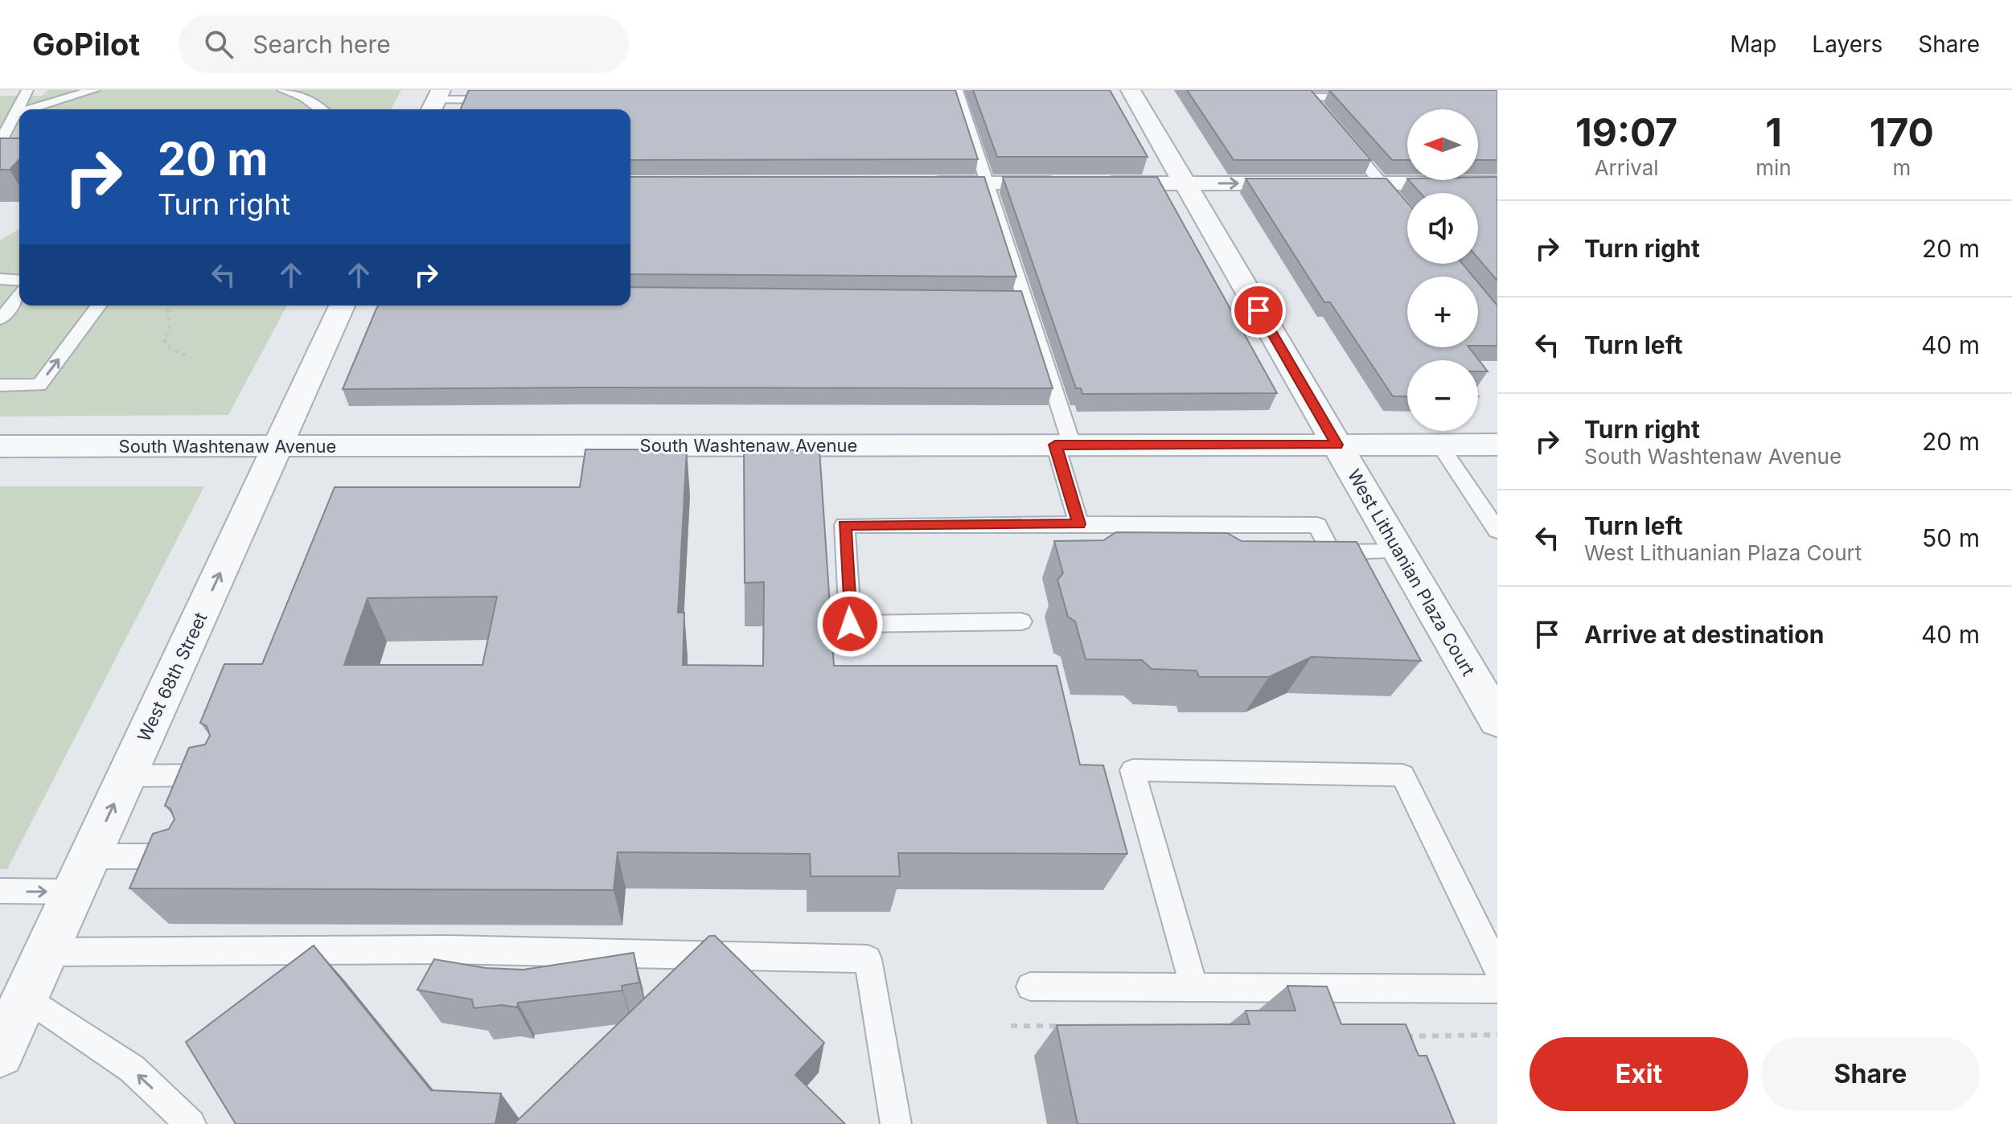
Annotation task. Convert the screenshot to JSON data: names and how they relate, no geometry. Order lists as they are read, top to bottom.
{
  "streets": {
    "street": ["South Washtenaw Avenue", "West Lithuanian Plaza Court", "West 68th Street"]
  },
  "crossings": [
    ["South Washtenaw Avenue", "West Lithuanian Plaza Court"],
    ["South Washtenaw Avenue", "West 68th Street"]
  ],
  "one_way": ["West 68th Street"],
  "north": "left",
  "page": {
    "header": "GoPilot",
    "search": "Search here",
    "nav": ["Map", "Layers", "Share"],
    "eta": [
      "19:07",
      "Arrival",
      "1",
      "min",
      "170",
      "m"
    ],
    "map_buttons": ["+", "−"],
    "turn": ["20 m", "Turn right"],
    "list": [
      {
        "name": "Turn right",
        "value": "20 m"
      },
      {
        "name": "Turn left",
        "value": "40 m"
      },
      {
        "name": "Turn right",
        "note": "South Washtenaw Avenue",
        "value": "20 m"
      },
      {
        "name": "Turn left",
        "note": "West Lithuanian Plaza Court",
        "value": "50 m"
      },
      {
        "name": "Arrive at destination",
        "value": "40 m"
      }
    ],
    "buttons": ["Exit", "Share"]
  }
}
